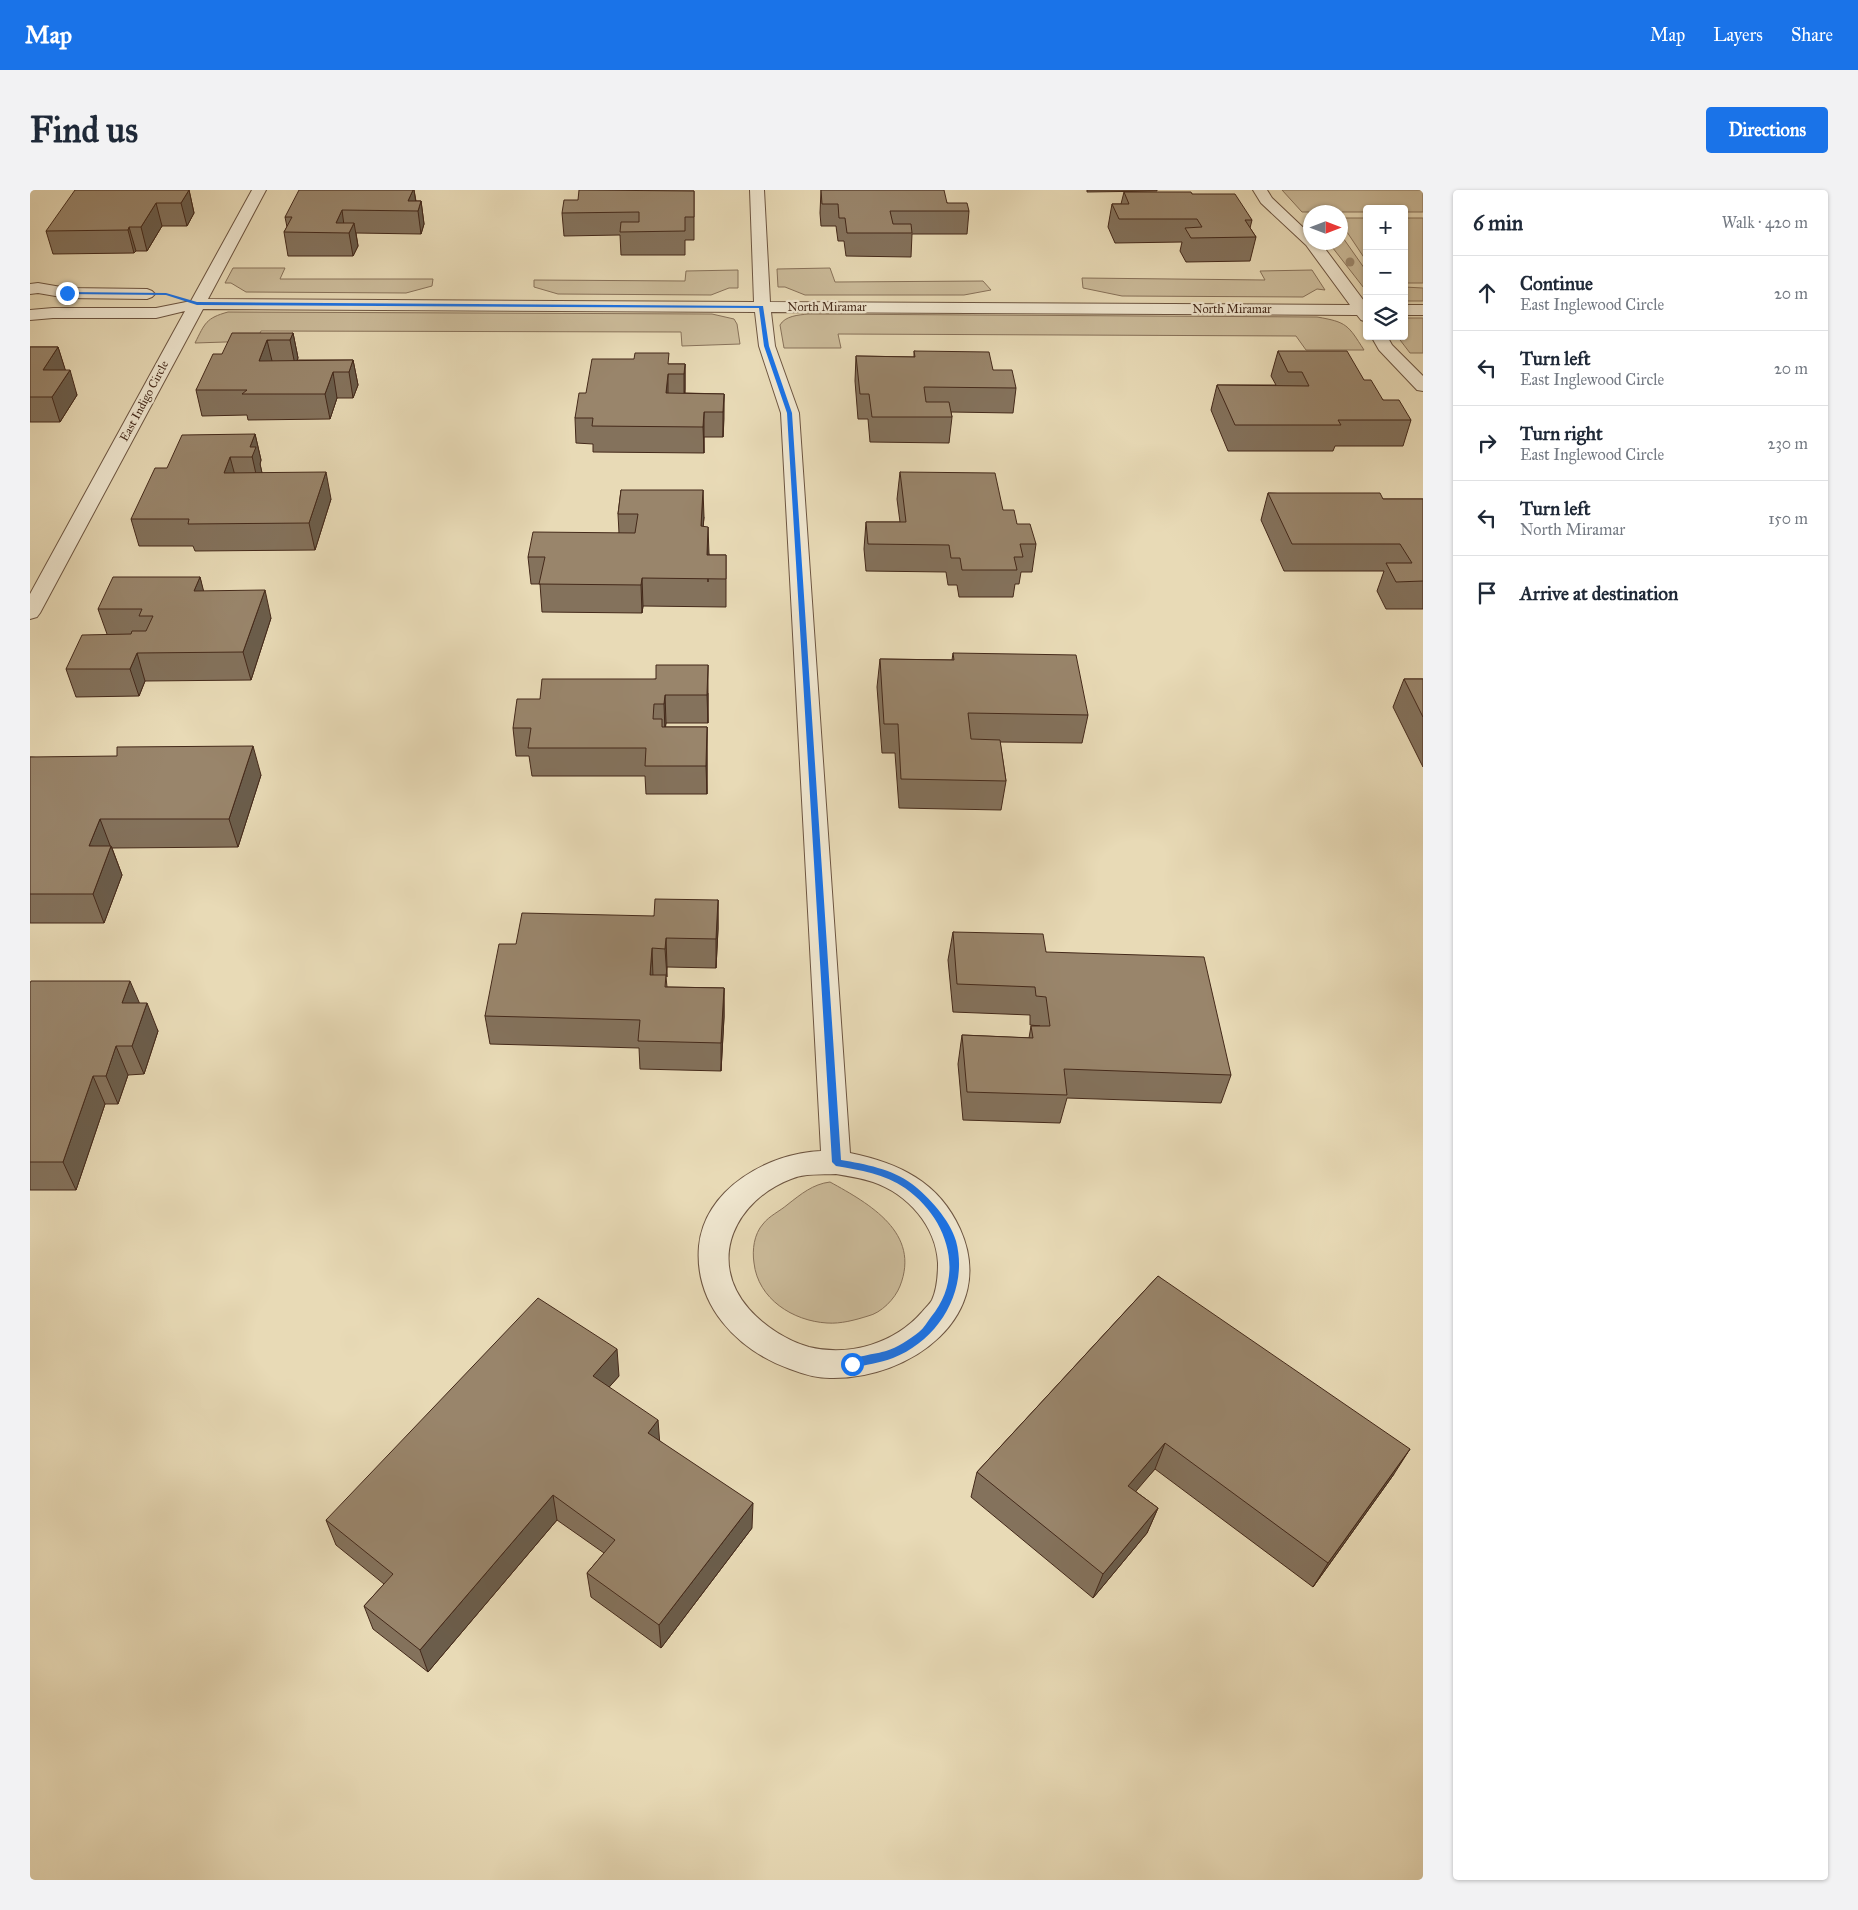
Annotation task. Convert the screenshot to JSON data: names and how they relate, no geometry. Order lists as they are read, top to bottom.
{
  "streets": {
    "street": ["North Miramar", "East Indigo Circle"]
  },
  "crossings": [
    ["North Miramar", "East Indigo Circle"]
  ],
  "north": "right",
  "page": {
    "header": "Map",
    "nav": ["Map", "Layers", "Share"],
    "buttons": "Directions",
    "title": "Find us",
    "heading": ["6 min", "Walk · 420 m"],
    "map_buttons": ["+", "−"],
    "list": [
      ["Continue", "East Inglewood Circle", "20 m"],
      ["Turn left", "East Inglewood Circle", "20 m"],
      ["Turn right", "East Inglewood Circle", "230 m"],
      ["Turn left", "North Miramar", "150 m"],
      "Arrive at destination"
    ]
  }
}
